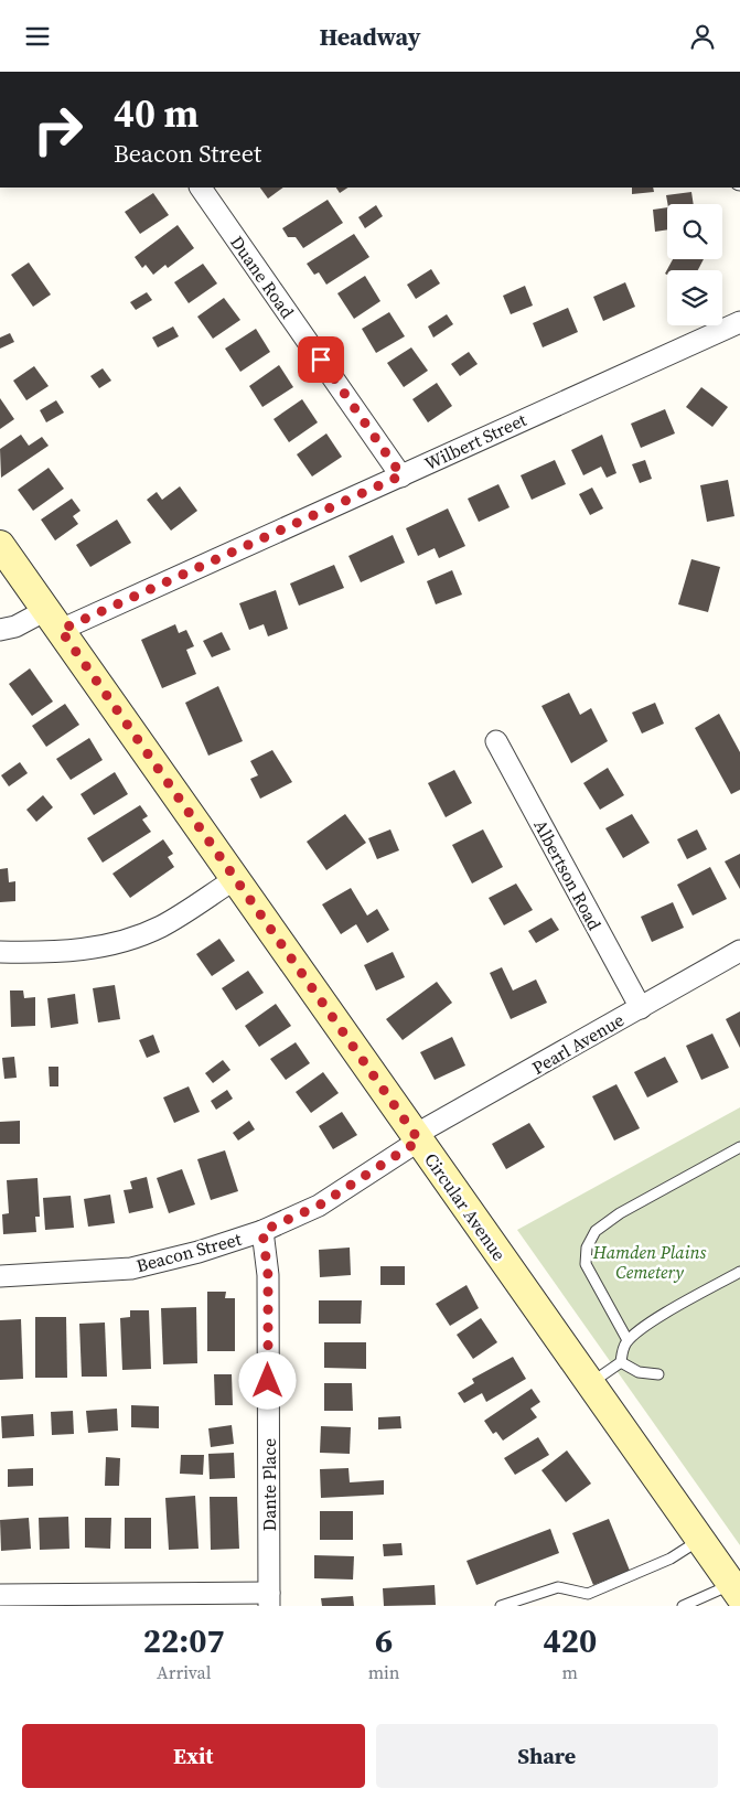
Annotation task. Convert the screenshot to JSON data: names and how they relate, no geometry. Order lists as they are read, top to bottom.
{
  "streets": {
    "main road": ["Circular Avenue"],
    "street": [
      "Duane Road",
      "Wilbert Street",
      "Albertson Road",
      "Pearl Avenue",
      "Beacon Street",
      "Dante Place"
    ]
  },
  "crossings": [
    ["Duane Road", "Wilbert Street"],
    ["Wilbert Street", "Circular Avenue"],
    ["Albertson Road", "Pearl Avenue"],
    ["Pearl Avenue", "Circular Avenue"],
    ["Pearl Avenue", "Beacon Street"],
    ["Circular Avenue", "Beacon Street"],
    ["Beacon Street", "Dante Place"]
  ],
  "parks": ["Hamden Plains Cemetery"],
  "page": {
    "header": "Headway",
    "turn": ["40 m", "Beacon Street"],
    "eta": [
      "22:07",
      "Arrival",
      "6",
      "min",
      "420",
      "m"
    ],
    "buttons": ["Exit", "Share"]
  }
}
